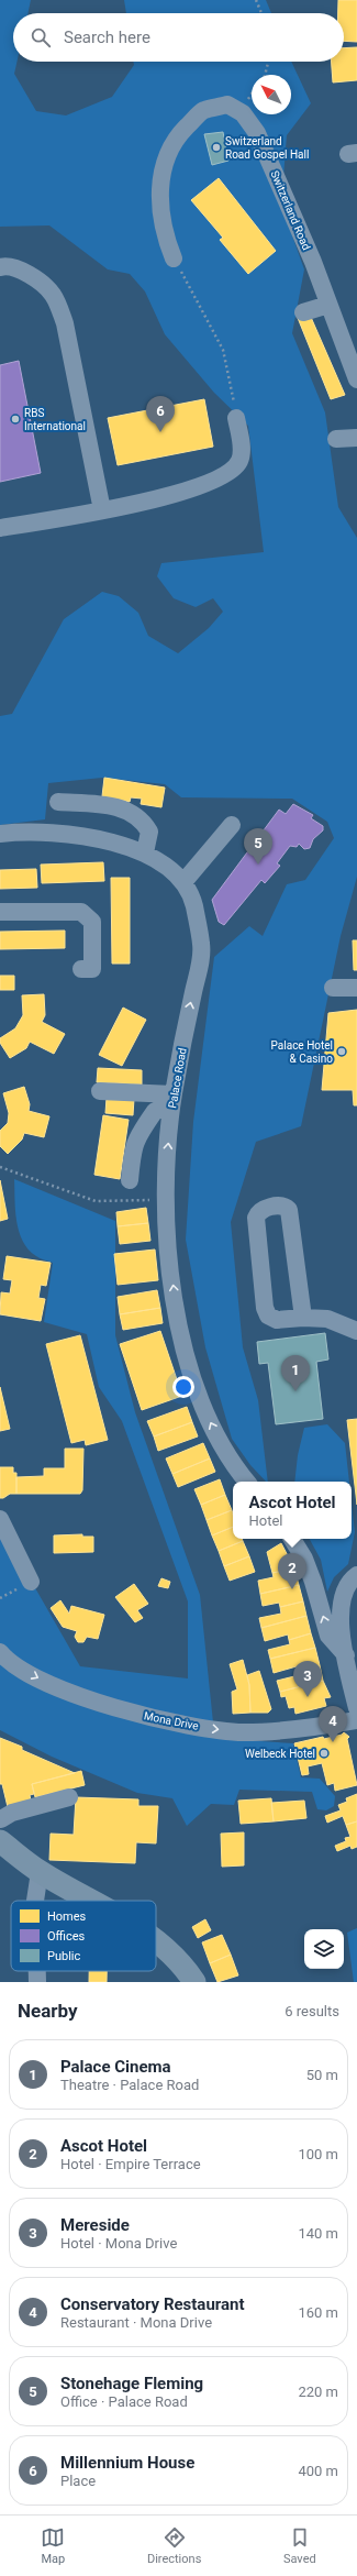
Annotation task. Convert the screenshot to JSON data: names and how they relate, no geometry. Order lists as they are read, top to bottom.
{
  "streets": {
    "street": ["Switzerland Road", "Palace Road", "Mona Drive"]
  },
  "one_way": ["Palace Road", "Mona Drive"],
  "places": [
    "Switzerland Road Gospel Hall",
    "RBS International",
    "Palace Hotel & Casino",
    "Welbeck Hotel"
  ],
  "legend": ["Homes", "Offices", "Public"],
  "north": "top left",
  "page": {
    "search": "Search here",
    "pins": [
      "6",
      "5",
      "1",
      "2",
      "3",
      "4"
    ],
    "popup": ["Ascot Hotel", "Hotel"],
    "heading": ["Nearby", "6 results"],
    "list": [
      {
        "mark": "1",
        "name": "Palace Cinema",
        "note": "Theatre · Palace Road",
        "value": "50 m"
      },
      {
        "mark": "2",
        "name": "Ascot Hotel",
        "note": "Hotel · Empire Terrace",
        "value": "100 m"
      },
      {
        "mark": "3",
        "name": "Mereside",
        "note": "Hotel · Mona Drive",
        "value": "140 m"
      },
      {
        "mark": "4",
        "name": "Conservatory Restaurant",
        "note": "Restaurant · Mona Drive",
        "value": "160 m"
      },
      {
        "mark": "5",
        "name": "Stonehage Fleming",
        "note": "Office · Palace Road",
        "value": "220 m"
      },
      {
        "mark": "6",
        "name": "Millennium House",
        "note": "Place",
        "value": "400 m"
      }
    ],
    "nav": ["Map", "Directions", "Saved"]
  }
}
